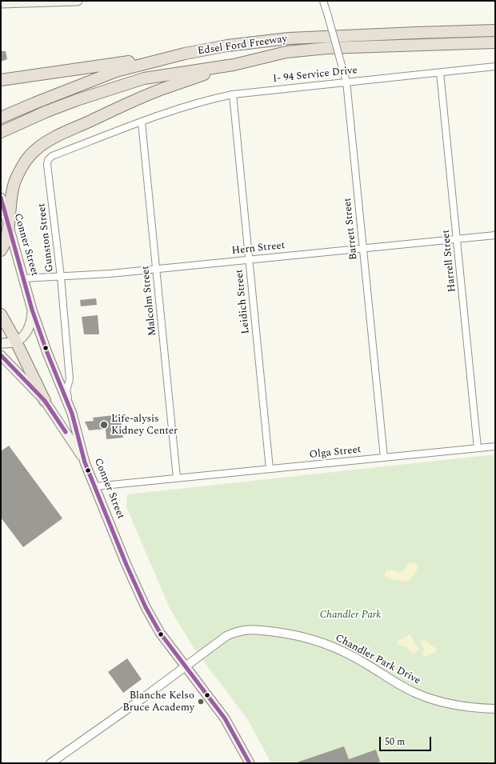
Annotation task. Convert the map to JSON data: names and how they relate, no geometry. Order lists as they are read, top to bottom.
{
  "streets": {
    "highway": ["Edsel Ford Freeway"],
    "main road": ["Conner Street"],
    "street": [
      "I- 94 Service Drive",
      "Barrett Street",
      "Gunston Street",
      "Hern Street",
      "Harrell Street",
      "Malcolm Street",
      "Leidich Street",
      "Olga Street",
      "Chandler Park Drive"
    ]
  },
  "crossings": [
    ["I- 94 Service Drive", "Barrett Street"],
    ["I- 94 Service Drive", "Gunston Street"],
    ["I- 94 Service Drive", "Harrell Street"],
    ["I- 94 Service Drive", "Malcolm Street"],
    ["I- 94 Service Drive", "Leidich Street"],
    ["Barrett Street", "Hern Street"],
    ["Barrett Street", "Olga Street"],
    ["Gunston Street", "Conner Street"],
    ["Gunston Street", "Hern Street"],
    ["Gunston Street", "Malcolm Street"],
    ["Conner Street", "Hern Street"],
    ["Conner Street", "Olga Street"],
    ["Conner Street", "Chandler Park Drive"],
    ["Hern Street", "Harrell Street"],
    ["Hern Street", "Malcolm Street"],
    ["Hern Street", "Leidich Street"],
    ["Harrell Street", "Olga Street"],
    ["Malcolm Street", "Olga Street"],
    ["Leidich Street", "Olga Street"]
  ],
  "parks": ["Chandler Park"],
  "places": ["Life-alysis Kidney Center", "Blanche Kelso Bruce Academy"],
  "scale_bar": "50 m"
}
